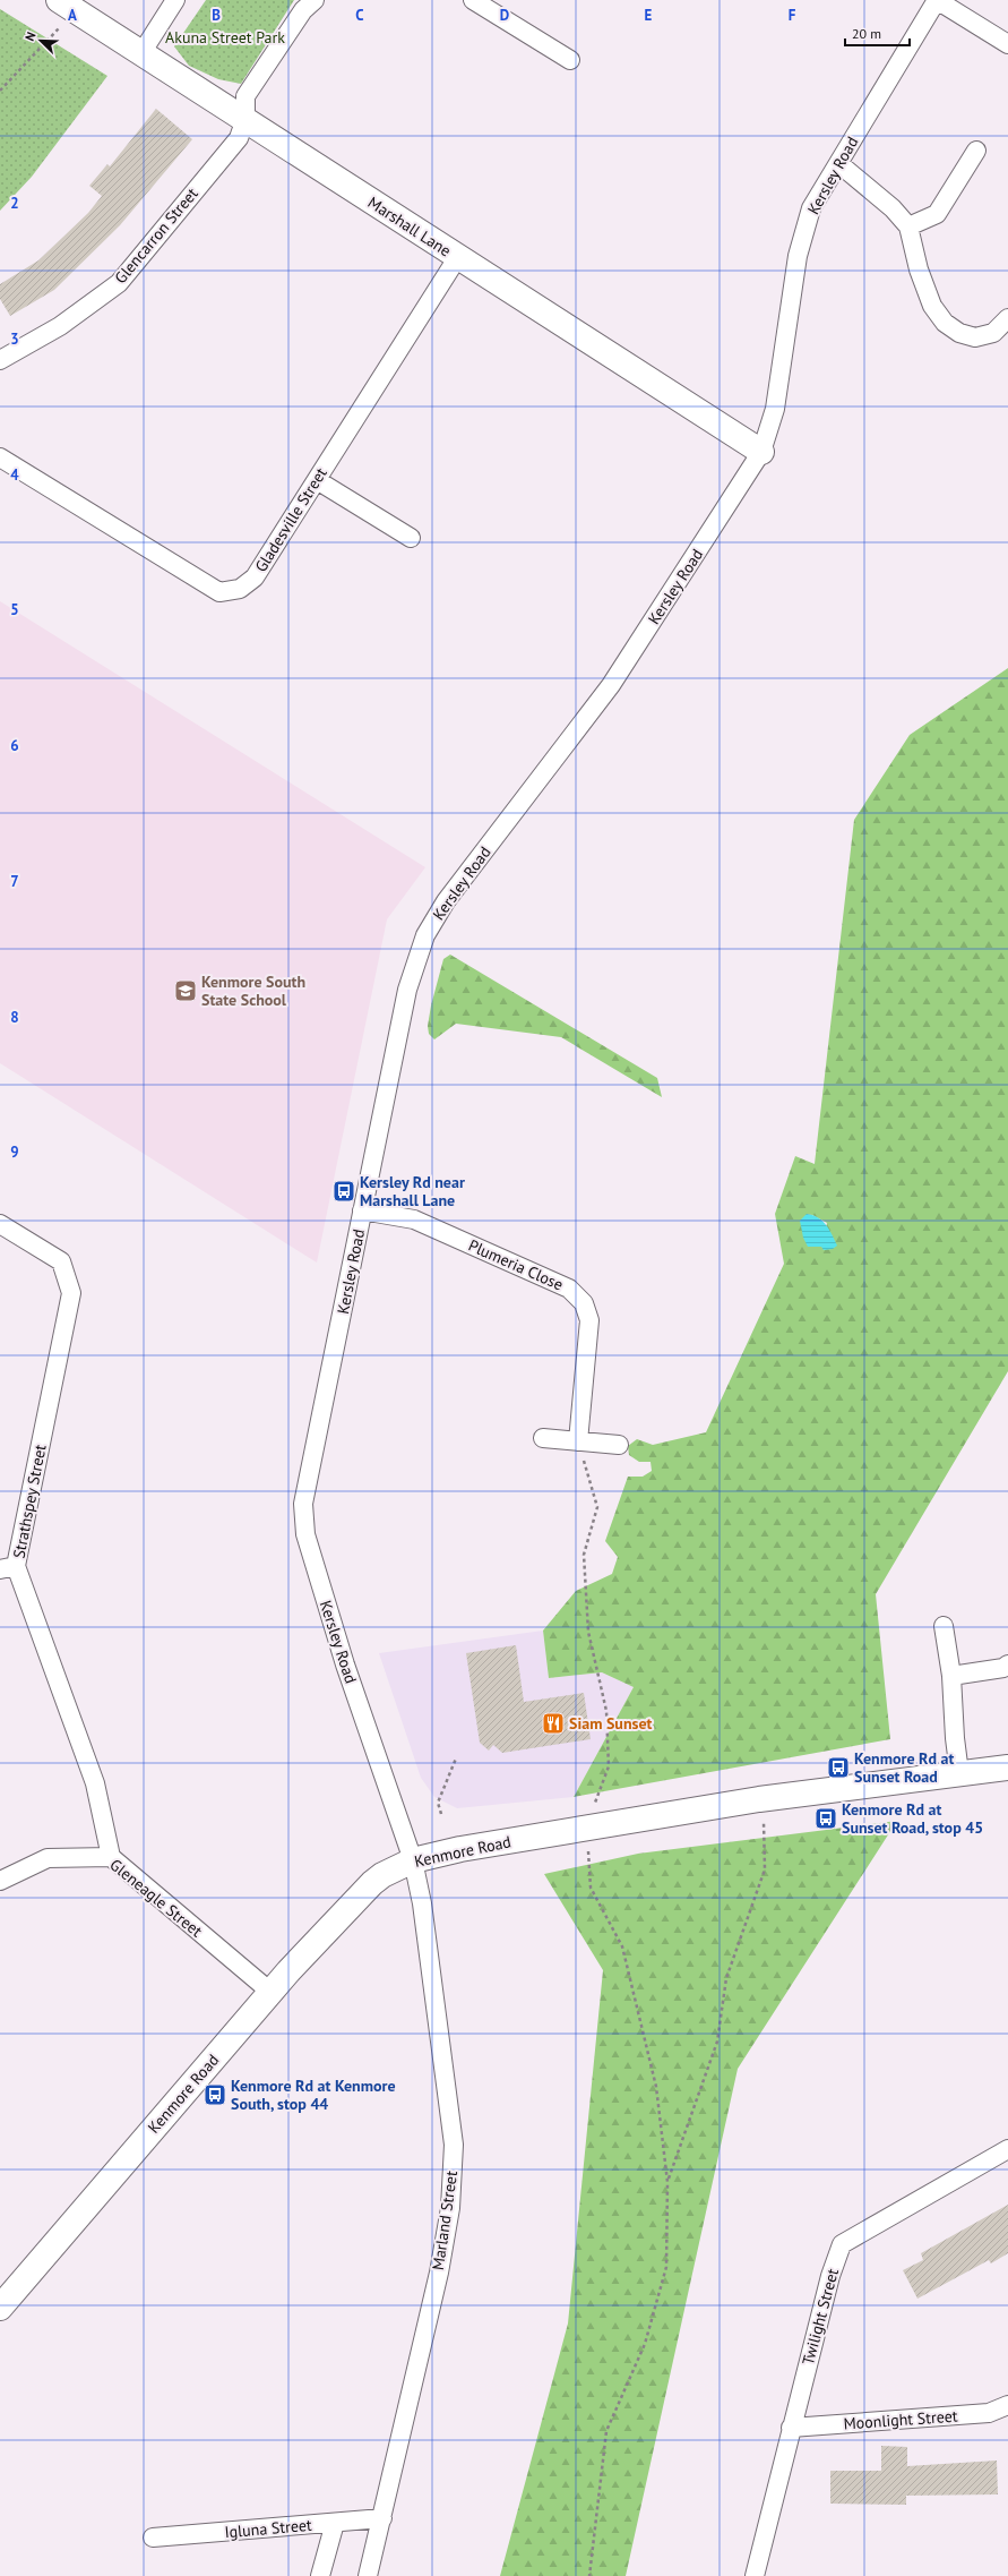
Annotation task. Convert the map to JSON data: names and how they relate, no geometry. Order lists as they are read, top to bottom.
{
  "streets": {
    "street": [
      "Kersley Road",
      "Marshall Lane",
      "Glencarron Street",
      "Gladesville Street",
      "Plumeria Close",
      "Strathspey Street",
      "Kenmore Road",
      "Gleneagle Street",
      "Marland Street",
      "Twilight Street",
      "Moonlight Street",
      "Igluna Street"
    ]
  },
  "crossings": [
    ["Kersley Road", "Marshall Lane"],
    ["Kersley Road", "Plumeria Close"],
    ["Kersley Road", "Kenmore Road"],
    ["Kersley Road", "Marland Street"],
    ["Marshall Lane", "Glencarron Street"],
    ["Marshall Lane", "Gladesville Street"],
    ["Strathspey Street", "Gleneagle Street"],
    ["Kenmore Road", "Gleneagle Street"],
    ["Kenmore Road", "Marland Street"],
    ["Marland Street", "Igluna Street"],
    ["Twilight Street", "Moonlight Street"]
  ],
  "parks": ["Akuna Street Park"],
  "places": {
    "school or university": ["Kenmore South State School"],
    "bus stop": [
      "Kersley Rd near Marshall Lane",
      "Kenmore Rd at Sunset Road",
      "Kenmore Rd at Sunset Road, stop 45",
      "Kenmore Rd at Kenmore South, stop 44"
    ],
    "restaurant": ["Siam Sunset"]
  },
  "scale_bar": "20 m",
  "north": "top left",
  "grid": {
    "columns": [
      "A",
      "B",
      "C",
      "D",
      "E",
      "F"
    ],
    "rows": [
      "2",
      "3",
      "4",
      "5",
      "6",
      "7",
      "8",
      "9"
    ]
  }
}
